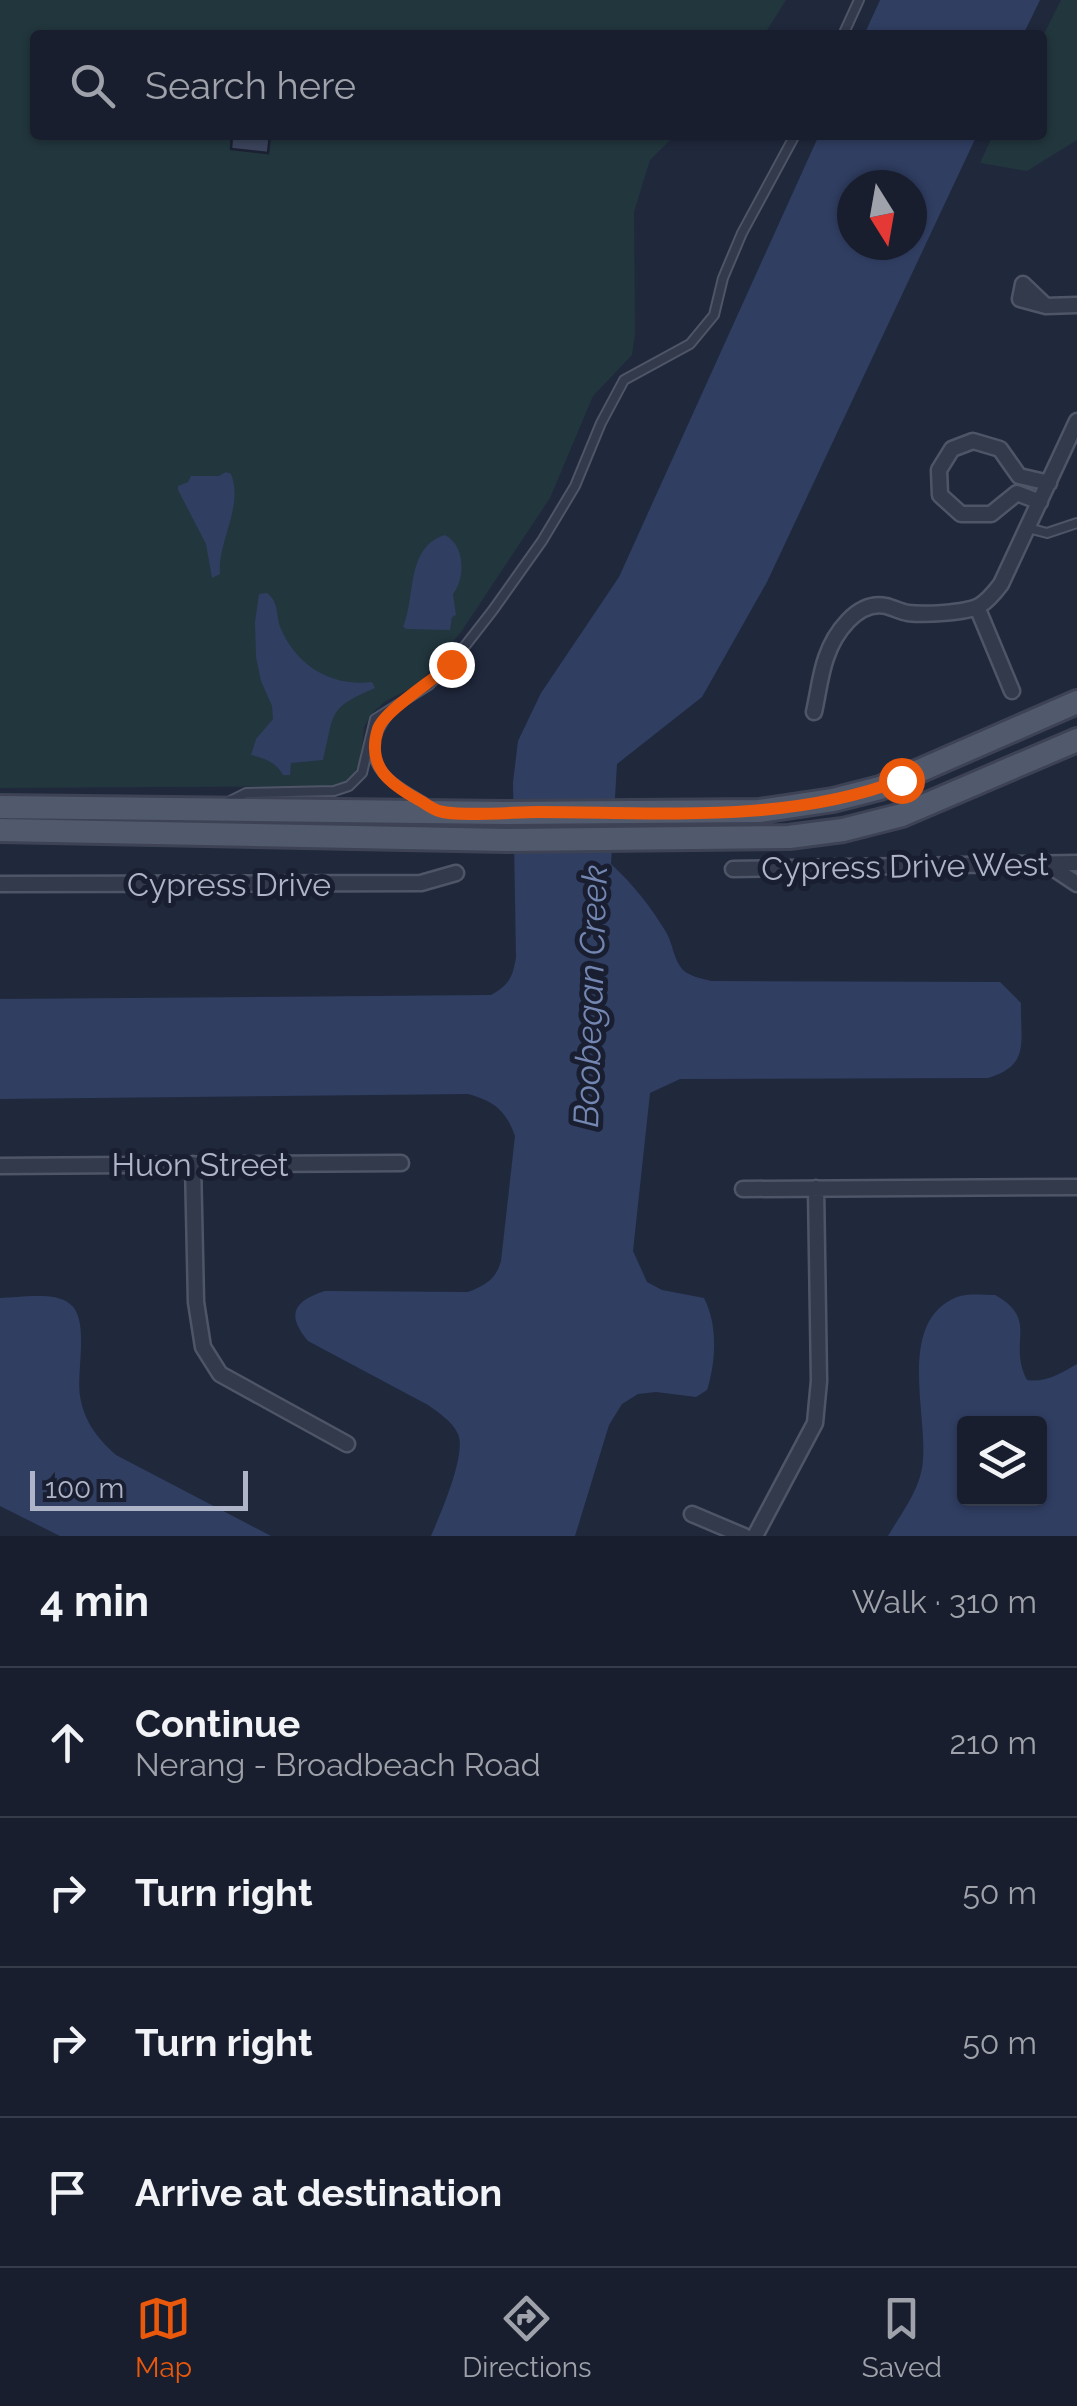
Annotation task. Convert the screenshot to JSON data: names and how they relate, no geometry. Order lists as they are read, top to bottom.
{
  "streets": {
    "street": ["Cypress Drive West", "Cypress Drive", "Huon Street"]
  },
  "water": ["Boobegan Creek"],
  "scale_bar": "100 m",
  "north": "bottom",
  "page": {
    "search": "Search here",
    "scale": "100 m",
    "heading": ["4 min", "Walk · 310 m"],
    "list": [
      ["Continue", "Nerang - Broadbeach Road", "210 m"],
      ["Turn right", "50 m"],
      ["Turn right", "50 m"],
      "Arrive at destination"
    ],
    "nav": ["Map", "Directions", "Saved"]
  }
}
